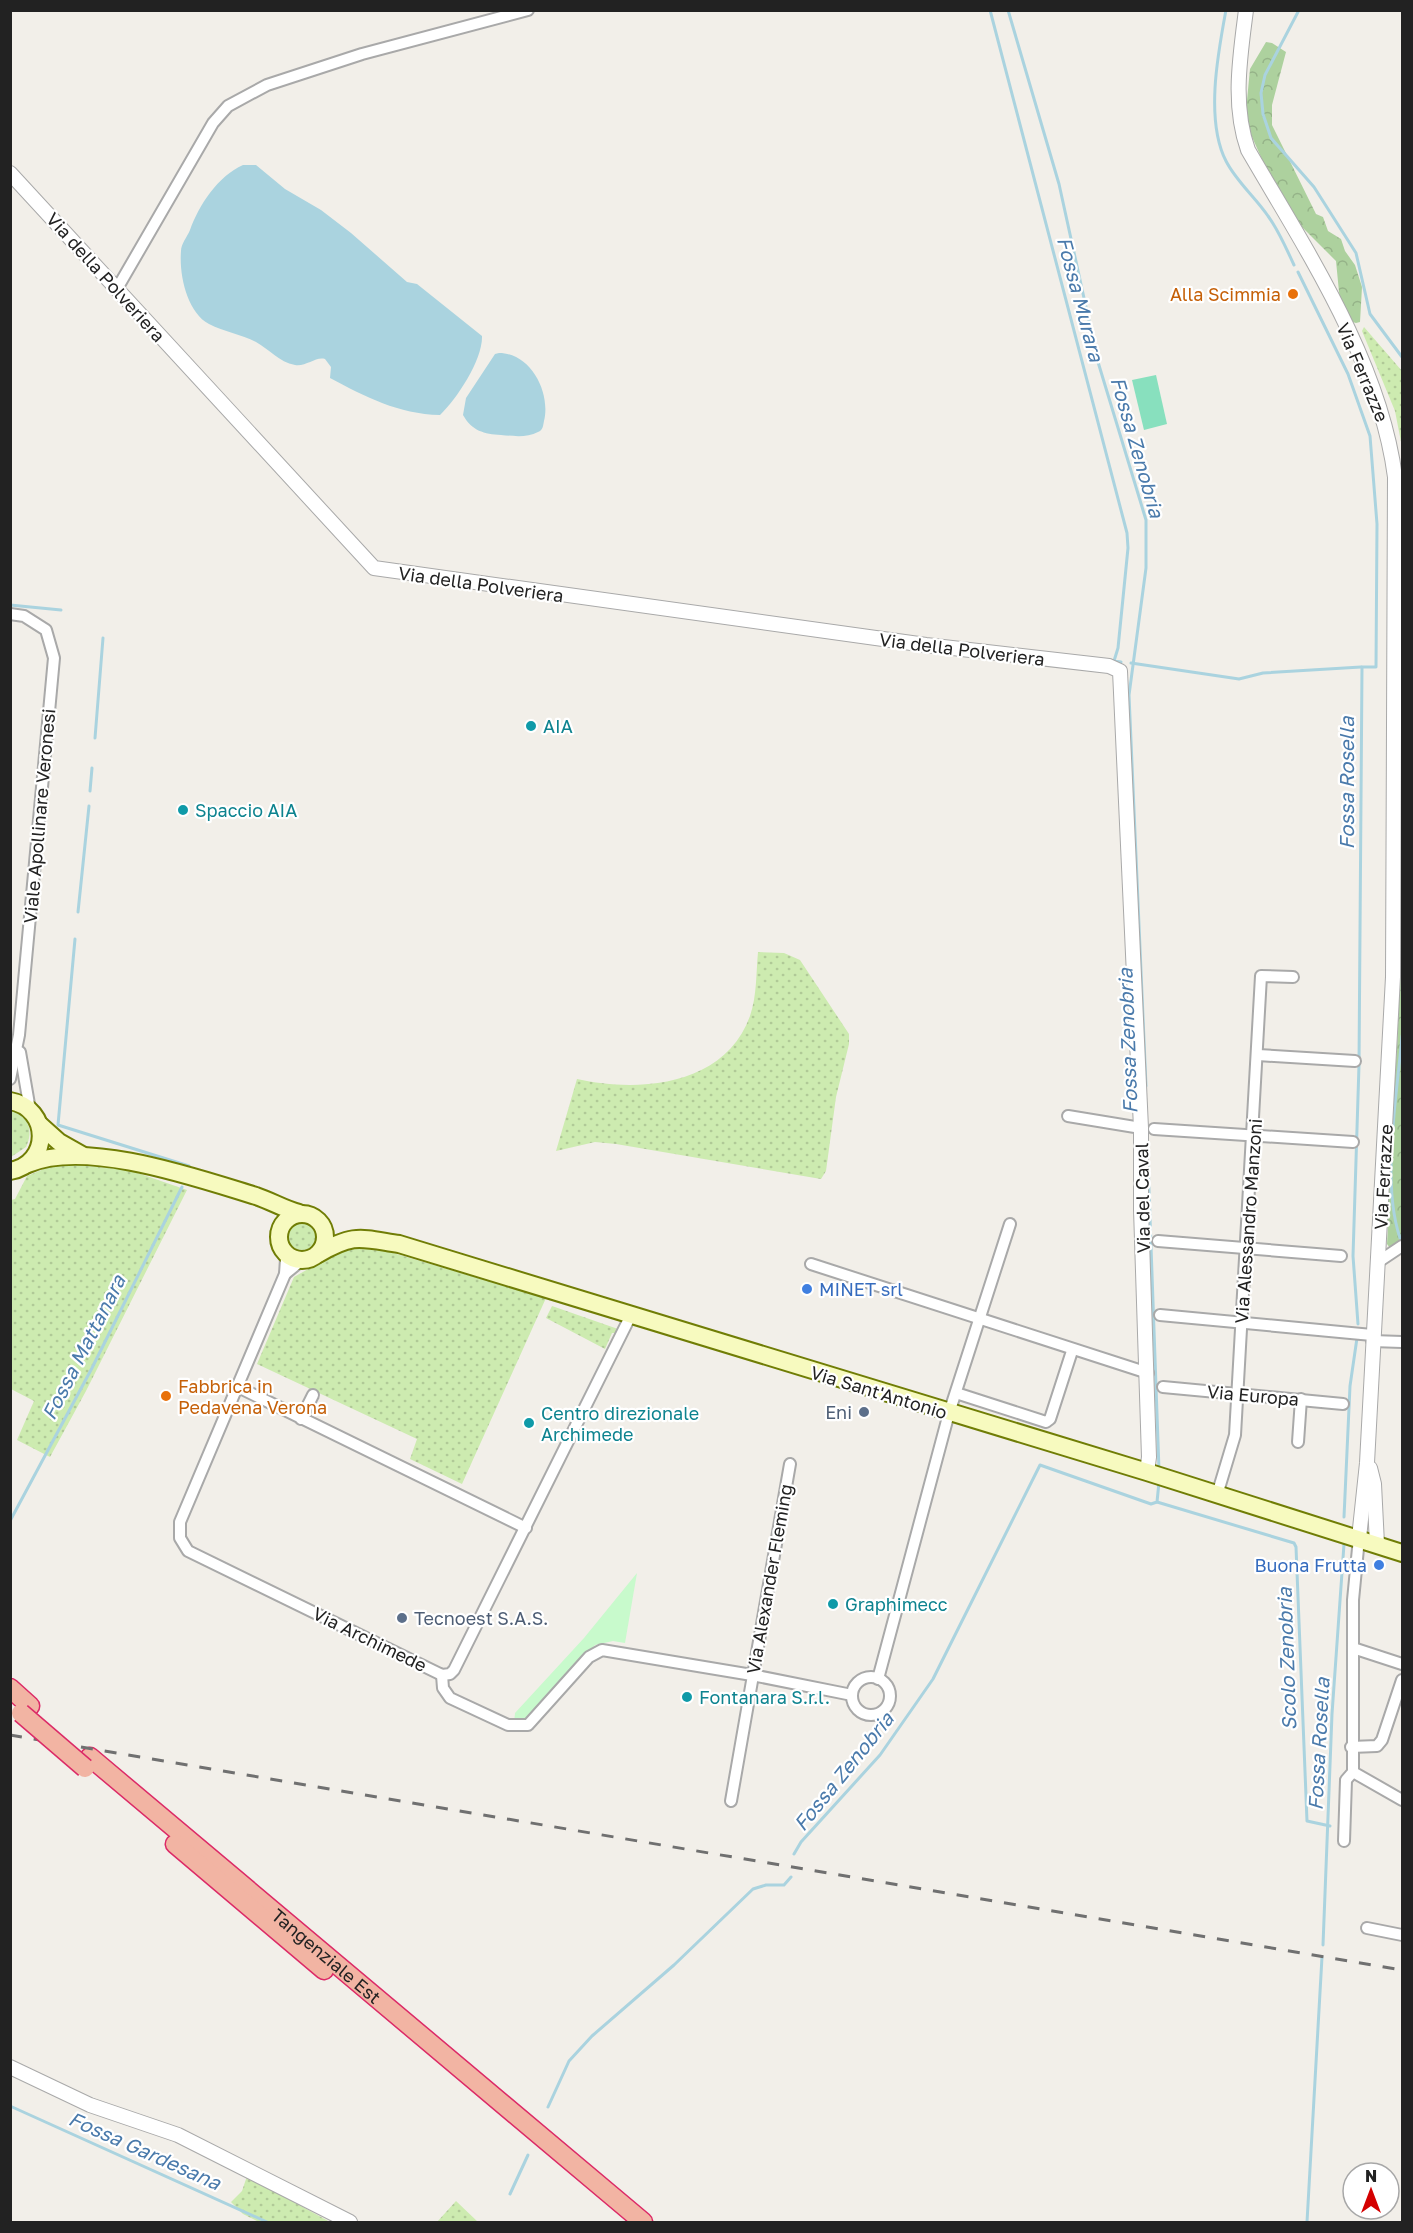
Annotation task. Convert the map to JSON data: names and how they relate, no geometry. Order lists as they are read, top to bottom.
{
  "streets": {
    "highway": ["Tangenziale Est"],
    "main road": ["Via Sant'Antonio"],
    "street": [
      "Via della Polveriera",
      "Via Ferrazze",
      "Viale Apollinare Veronesi",
      "Via del Caval",
      "Via Alessandro Manzoni",
      "Via Europa",
      "Via Alexander Fleming",
      "Via Archimede"
    ]
  },
  "crossings": [
    ["Via della Polveriera", "Via del Caval"],
    ["Viale Apollinare Veronesi", "Via Sant'Antonio"],
    ["Via del Caval", "Via Sant'Antonio"],
    ["Via Alessandro Manzoni", "Via Sant'Antonio"],
    ["Via Alessandro Manzoni", "Via Europa"],
    ["Via Sant'Antonio", "Via Archimede"]
  ],
  "water": [
    "Fossa Murara",
    "Fossa Zenobria",
    "Fossa Rosella",
    "Fossa Mattanara",
    "Scolo Zenobria",
    "Fossa Gardesana"
  ],
  "places": [
    "Alla Scimmia",
    "AIA",
    "Spaccio AIA",
    "MINET srl",
    "Fabbrica in Pedavena Verona",
    "Eni",
    "Centro direzionale Archimede",
    "Buona Frutta",
    "Graphimecc",
    "Tecnoest S.A.S.",
    "Fontanara S.r.l."
  ],
  "north": "top"
}
